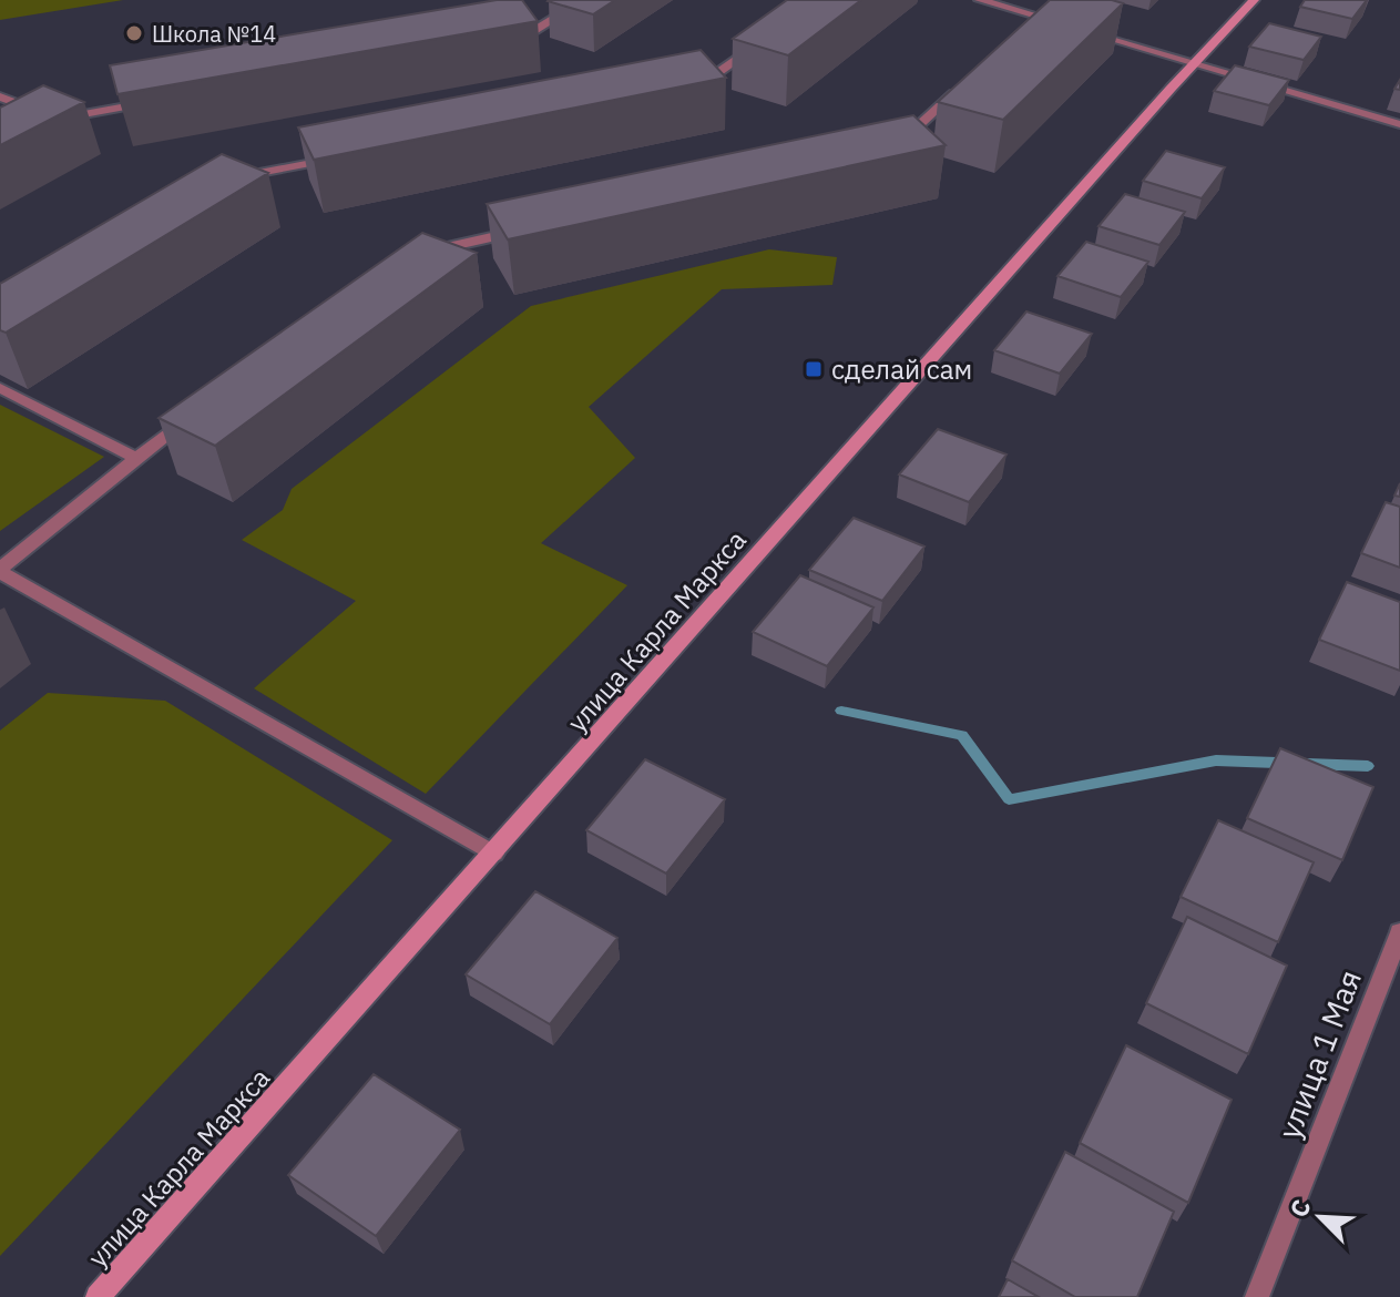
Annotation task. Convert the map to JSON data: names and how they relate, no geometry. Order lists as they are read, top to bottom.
{
  "streets": {
    "street": ["улица Карла Маркса", "улица 1 Мая"]
  },
  "places": {
    "other": ["Школа №14"],
    "transit": ["сделай сам"]
  },
  "north": "top left"
}
